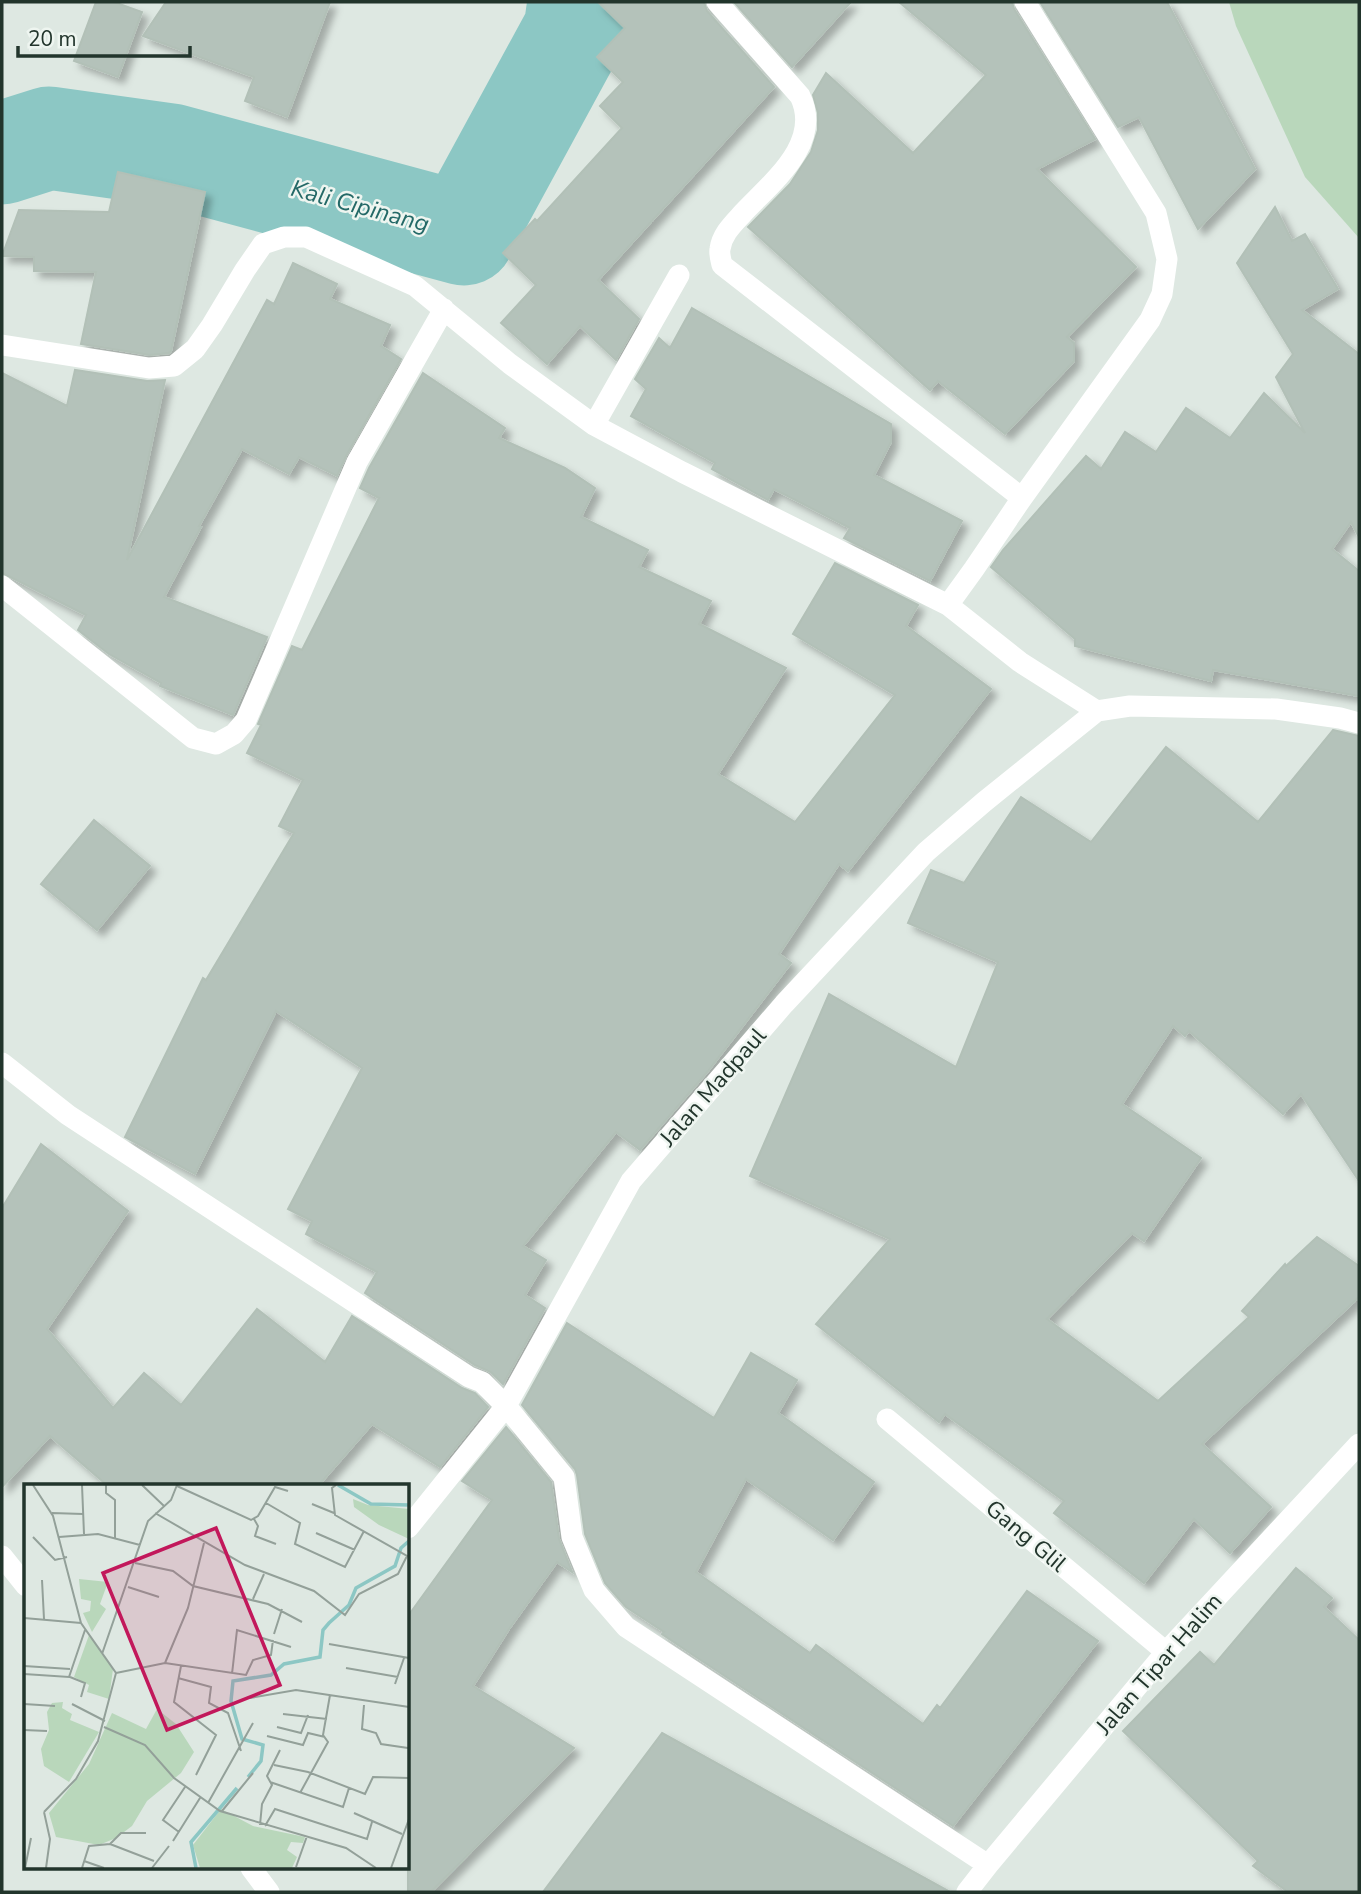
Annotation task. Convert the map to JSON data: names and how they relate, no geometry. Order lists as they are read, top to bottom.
{
  "streets": {
    "street": ["Jalan Madpaul", "Gang Glil", "Jalan Tipar Halim"]
  },
  "crossings": [
    ["Gang Glil", "Jalan Tipar Halim"]
  ],
  "water": ["Kali Cipinang"],
  "scale_bar": "20 m"
}
